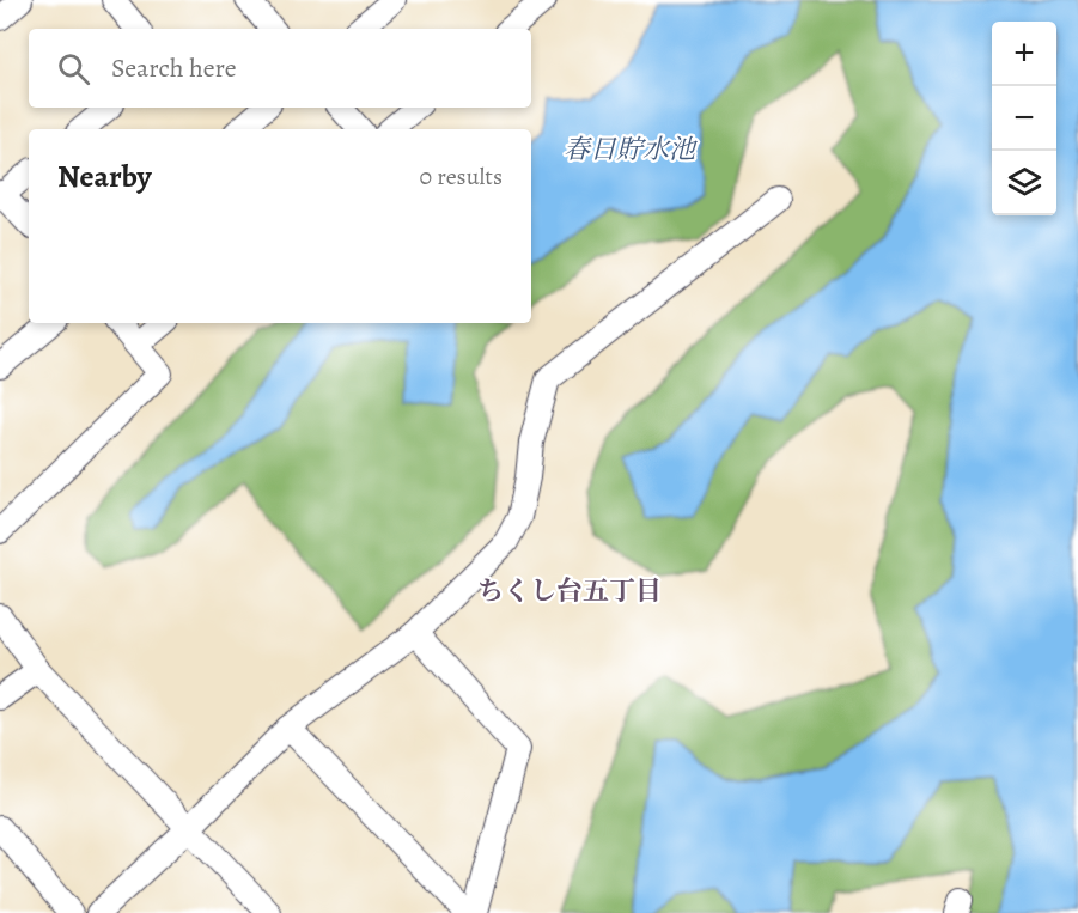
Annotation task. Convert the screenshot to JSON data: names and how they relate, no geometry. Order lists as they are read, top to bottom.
{
  "districts": ["ちくし台五丁目"],
  "water": ["春日貯水池"],
  "page": {
    "map_buttons": ["+", "−"],
    "search": "Search here",
    "heading": ["Nearby", "0 results"]
  }
}
